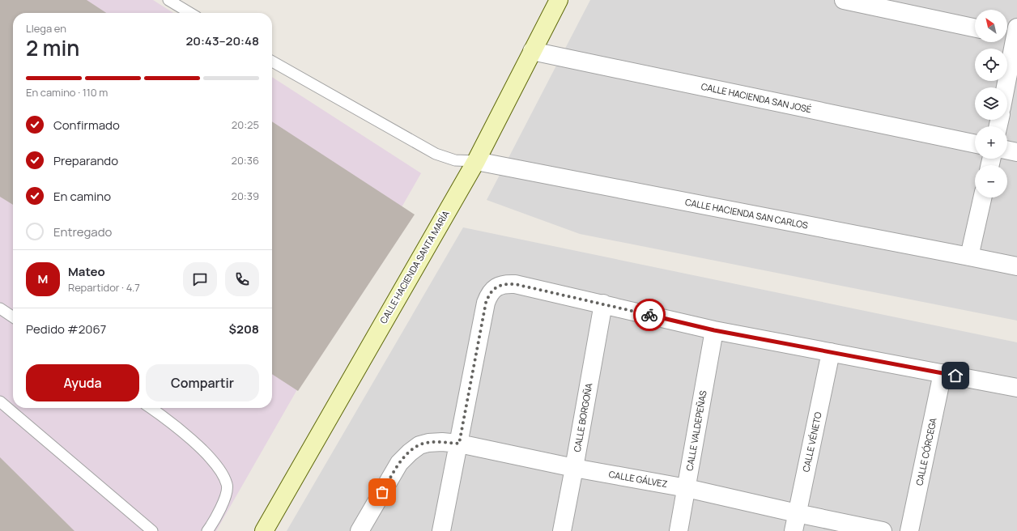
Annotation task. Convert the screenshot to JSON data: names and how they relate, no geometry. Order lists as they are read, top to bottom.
{
  "streets": {
    "street": [
      "CALLE HACIENDA SAN JOSÉ",
      "CALLE HACIENDA SAN CARLOS",
      "CALLE HACIENDA SANTA MARÍA",
      "CALLE BORGOÑA",
      "CALLE VALDEPEÑAS",
      "CALLE VÉNETO",
      "CALLE CÓRCEGA",
      "CALLE GÁLVEZ"
    ]
  },
  "crossings": [
    ["CALLE HACIENDA SAN JOSÉ", "CALLE HACIENDA SANTA MARÍA"],
    ["CALLE HACIENDA SAN CARLOS", "CALLE HACIENDA SANTA MARÍA"],
    ["CALLE BORGOÑA", "CALLE GÁLVEZ"],
    ["CALLE VALDEPEÑAS", "CALLE GÁLVEZ"],
    ["CALLE VÉNETO", "CALLE GÁLVEZ"]
  ],
  "north": "top left",
  "page": {
    "map_buttons": ["+", "−"],
    "heading": ["2 min", "Llega en", "20:43–20:48"],
    "panel": [
      "Mateo",
      "Repartidor · 4.7",
      "Pedido #2067",
      "$208"
    ],
    "bar": "En camino · 110 m",
    "list": [
      ["Confirmado", "20:25"],
      ["Preparando", "20:36"],
      ["En camino", "20:39"],
      "Entregado"
    ],
    "round": "M",
    "buttons": ["Ayuda", "Compartir"]
  }
}
